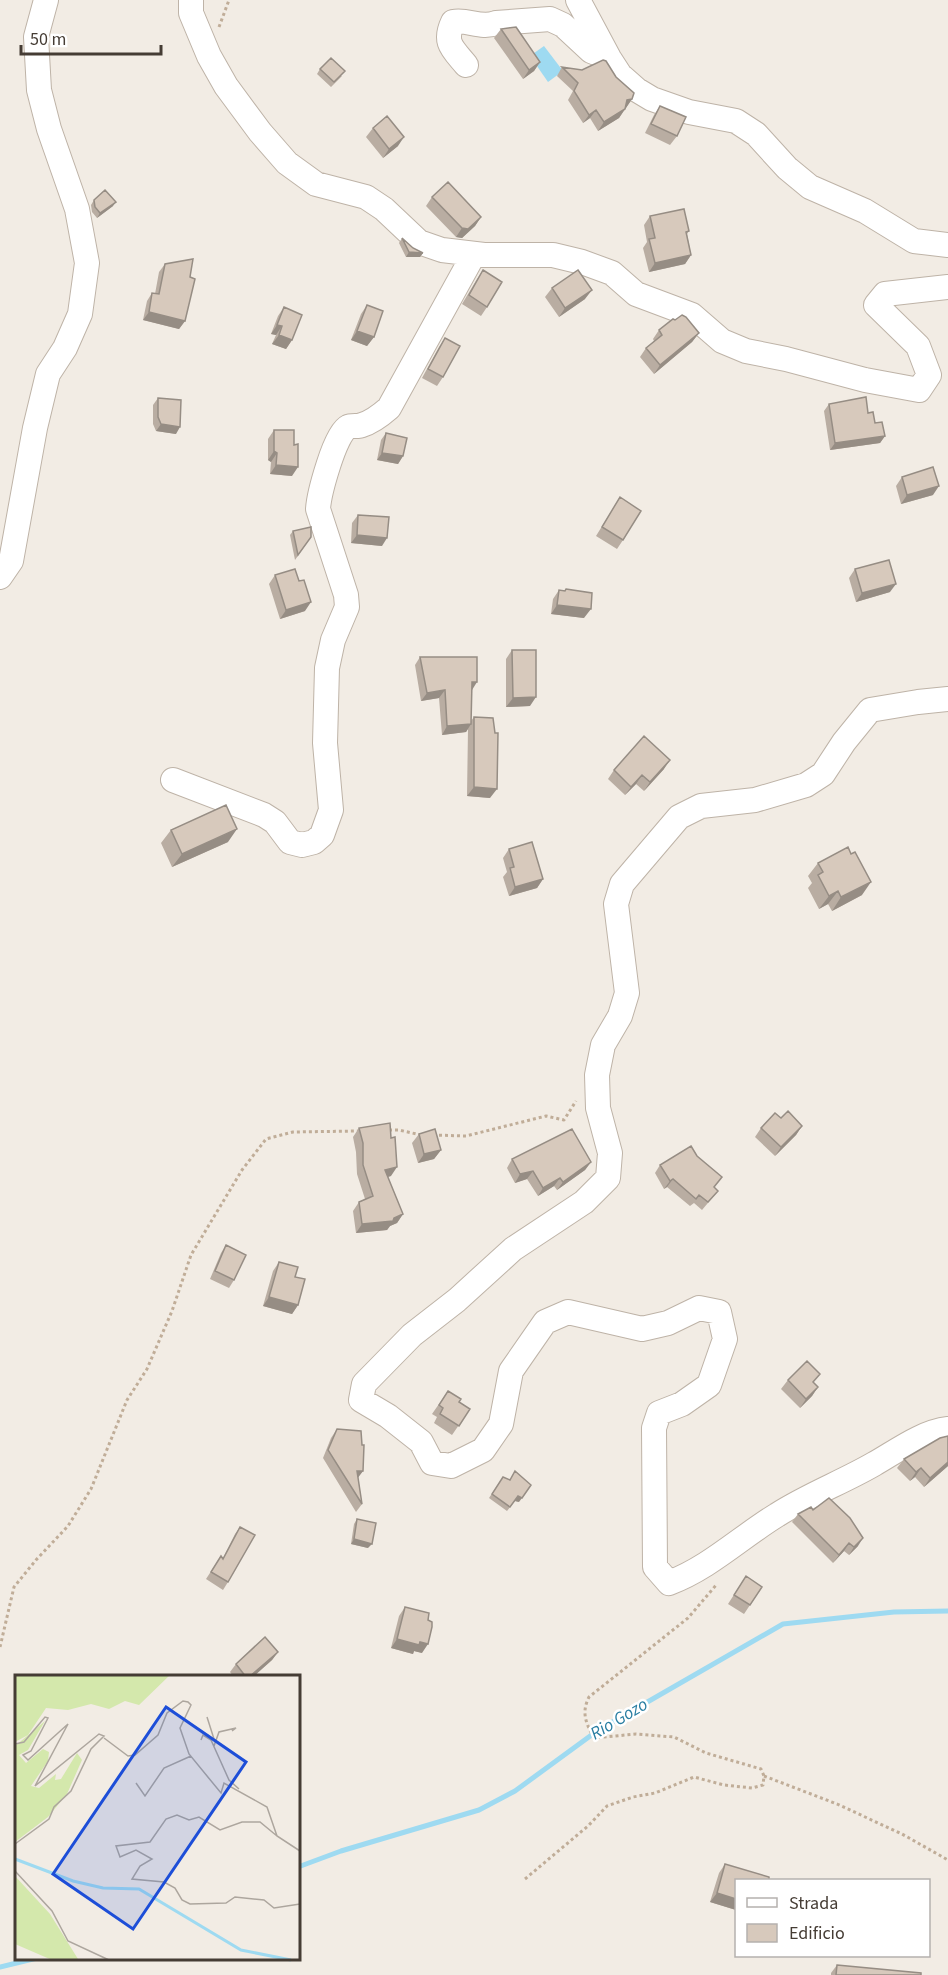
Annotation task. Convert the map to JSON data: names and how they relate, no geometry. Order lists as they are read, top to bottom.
{
  "water": ["Rio Gozo"],
  "legend": ["Strada", "Edificio"],
  "scale_bar": "50 m"
}
